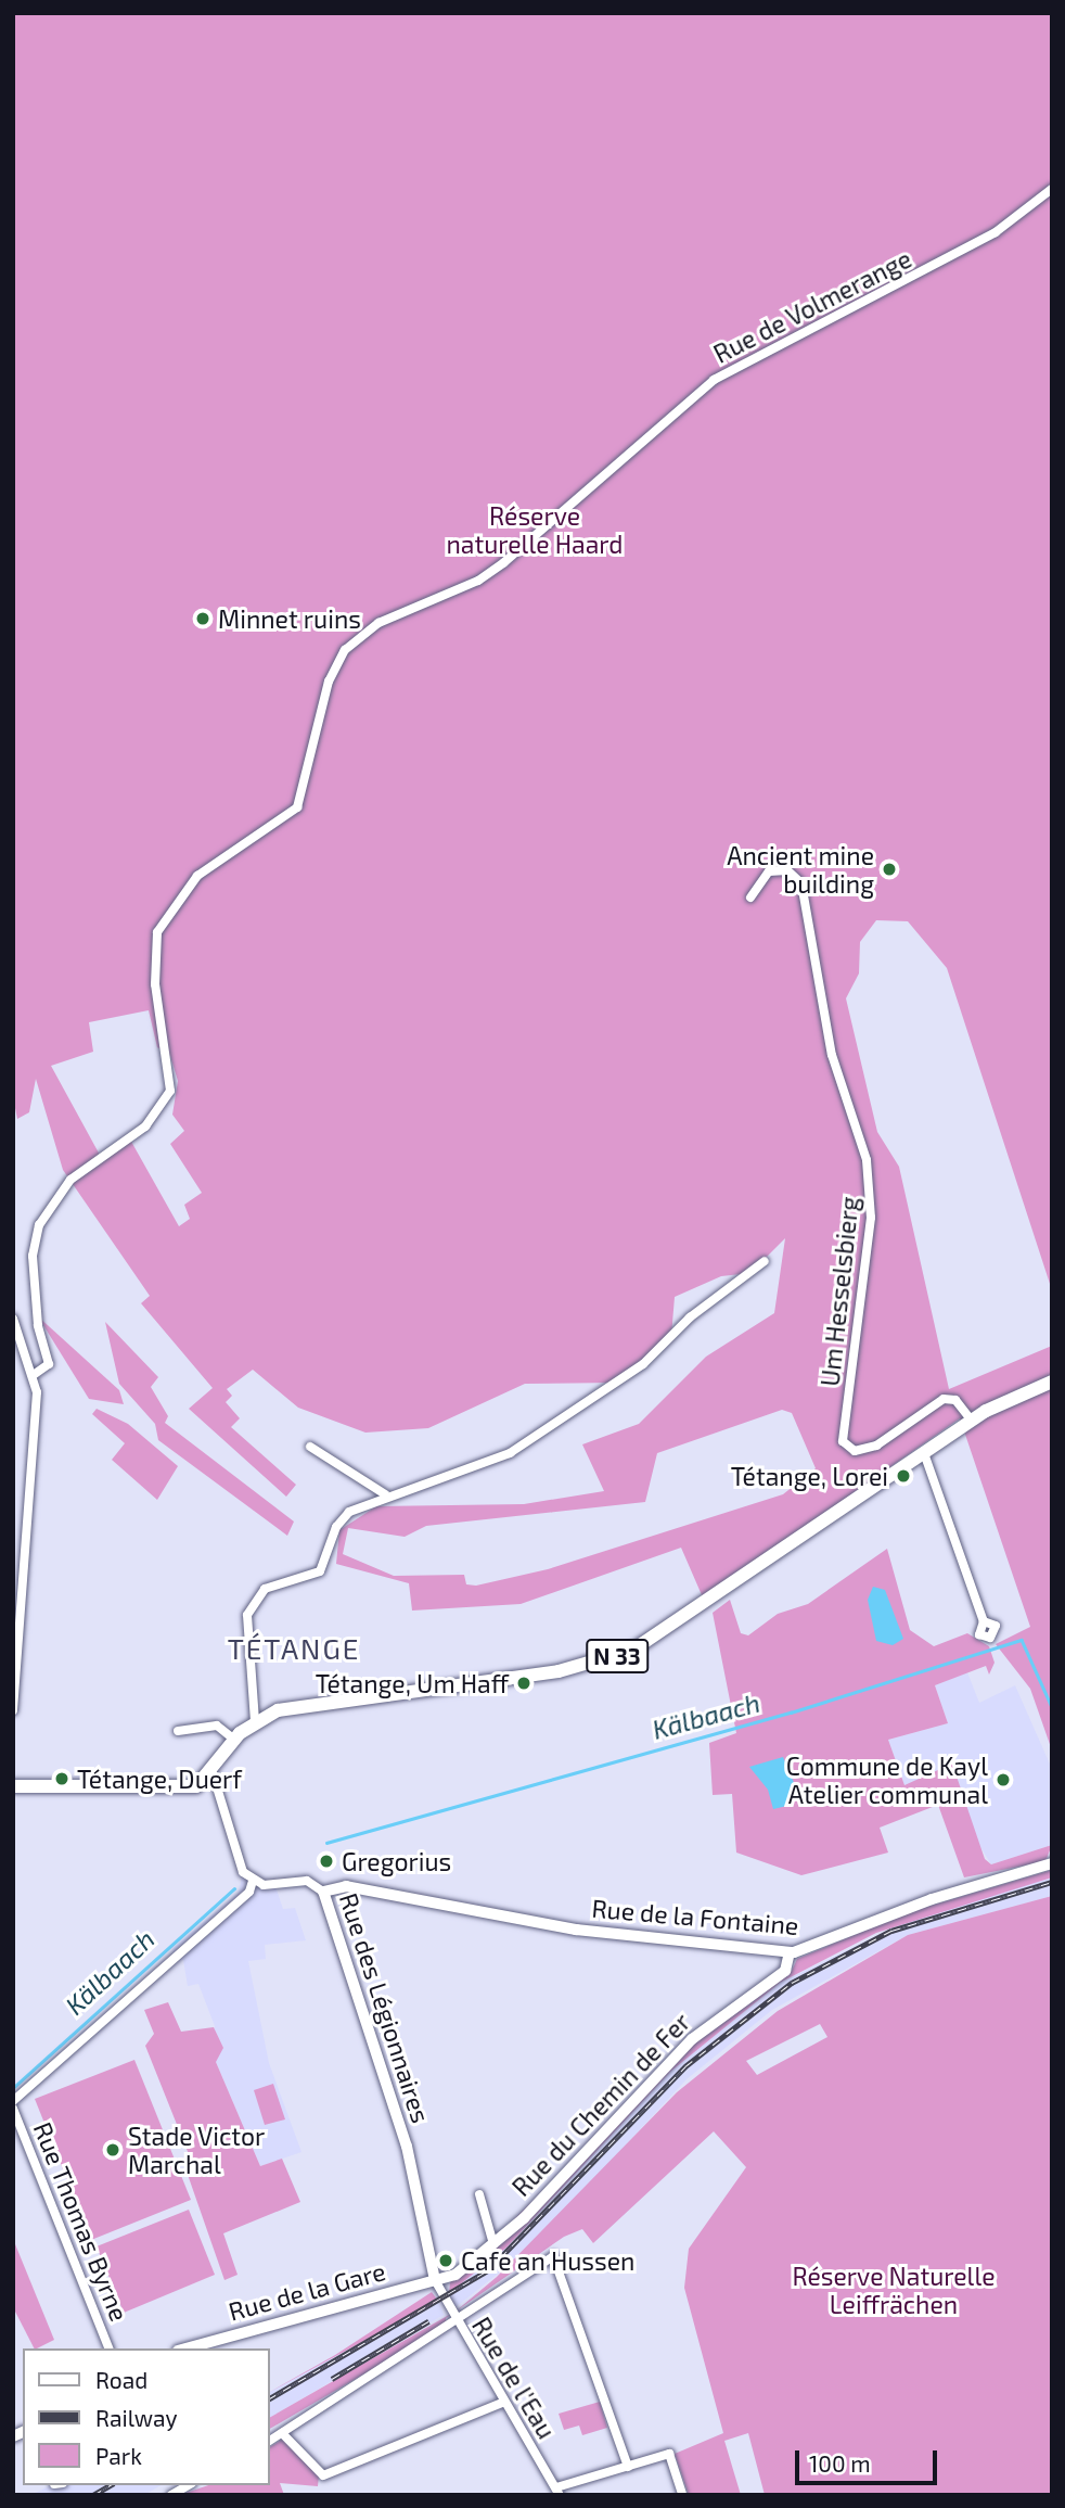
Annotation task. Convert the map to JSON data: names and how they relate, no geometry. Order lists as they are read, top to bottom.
{
  "streets": {
    "main road": [
      "N 33",
      "Rue de la Fontaine",
      "Rue des Légionnaires",
      "Rue du Chemin de Fer",
      "Rue de la Gare"
    ],
    "street": [
      "Rue de Volmerange",
      "Um Hesselsbierg",
      "Rue Thomas Byrne",
      "Rue de l'Eau"
    ]
  },
  "crossings": [
    ["Um Hesselsbierg", "N 33"],
    ["Rue de la Fontaine", "Rue des Légionnaires"],
    ["Rue de la Fontaine", "Rue du Chemin de Fer"],
    ["Rue des Légionnaires", "Rue du Chemin de Fer"],
    ["Rue des Légionnaires", "Rue de la Gare"],
    ["Rue des Légionnaires", "Rue de l'Eau"],
    ["Rue du Chemin de Fer", "Rue de la Gare"],
    ["Rue du Chemin de Fer", "Rue de l'Eau"],
    ["Rue de la Gare", "Rue de l'Eau"]
  ],
  "districts": ["TÉTANGE"],
  "water": ["Kälbaach"],
  "parks": ["Réserve naturelle Haard", "Réserve Naturelle Leiffrächen"],
  "places": [
    "Minnet ruins",
    "Ancient mine building",
    "Tétange, Lorei",
    "Tétange, Um Haff",
    "Tétange, Duerf",
    "Commune de Kayl Atelier communal",
    "Gregorius",
    "Stade Victor Marchal",
    "Cafe an Hussen"
  ],
  "legend": ["Road", "Railway", "Park"],
  "scale_bar": "100 m"
}
